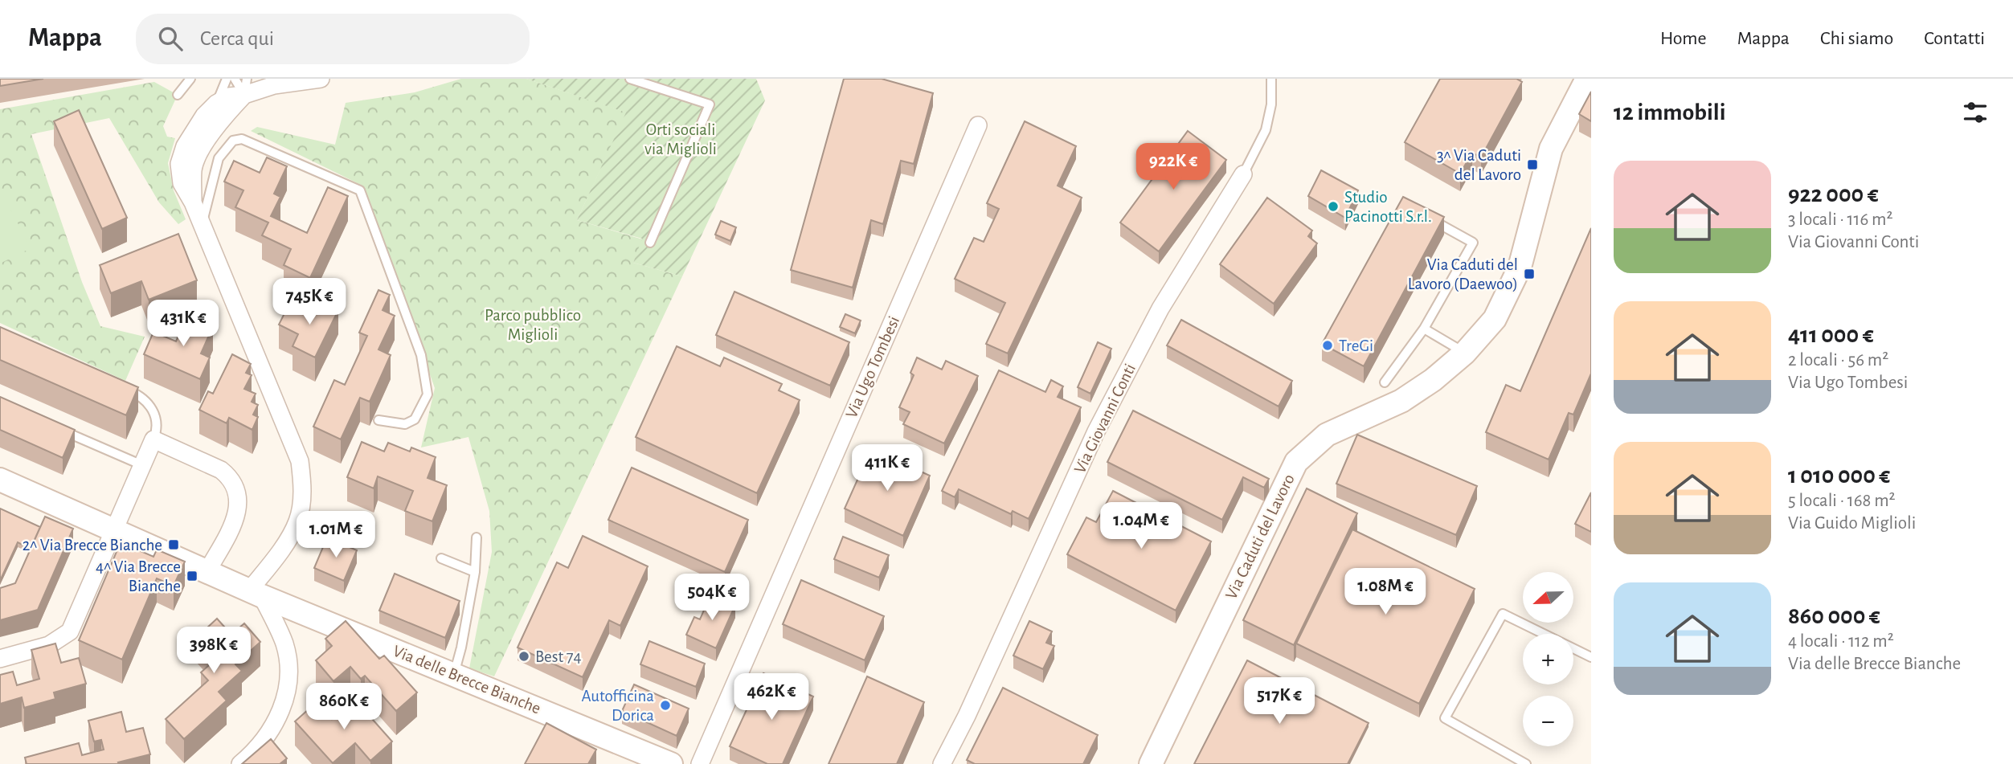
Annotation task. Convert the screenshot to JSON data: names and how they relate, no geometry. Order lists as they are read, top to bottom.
{
  "streets": {
    "street": [
      "Via Ugo Tombesi",
      "Via Giovanni Conti",
      "Via Caduti del Lavoro",
      "Via delle Brecce Bianche"
    ]
  },
  "parks": ["Orti sociali via Miglioli", "Parco pubblico Miglioli"],
  "places": {
    "transit": [
      "3^ Via Caduti del Lavoro",
      "Via Caduti del Lavoro (Daewoo)",
      "2^ Via Brecce Bianche",
      "4^ Via Brecce Bianche"
    ],
    "other": [
      "Studio Pacinotti S.r.l.",
      "TreGi",
      "Best 74",
      "Autofficina Dorica"
    ]
  },
  "north": "left",
  "page": {
    "header": "Mappa",
    "search": "Cerca qui",
    "nav": [
      "Home",
      "Mappa",
      "Chi siamo",
      "Contatti"
    ],
    "heading": "12 immobili",
    "price": [
      "922K €",
      "745K €",
      "431K €",
      "411K €",
      "1.04M €",
      "1.01M €",
      "1.08M €",
      "504K €",
      "398K €",
      "462K €",
      "517K €",
      "860K €"
    ],
    "list": [
      {
        "name": "922 000 €",
        "note": "3 locali · 116 m² · Via Giovanni Conti"
      },
      {
        "name": "411 000 €",
        "note": "2 locali · 56 m² · Via Ugo Tombesi"
      },
      {
        "name": "1 010 000 €",
        "note": "5 locali · 168 m² · Via Guido Miglioli"
      },
      {
        "name": "860 000 €",
        "note": "4 locali · 112 m² · Via delle Brecce Bianche"
      }
    ],
    "map_buttons": ["+", "−"]
  }
}
